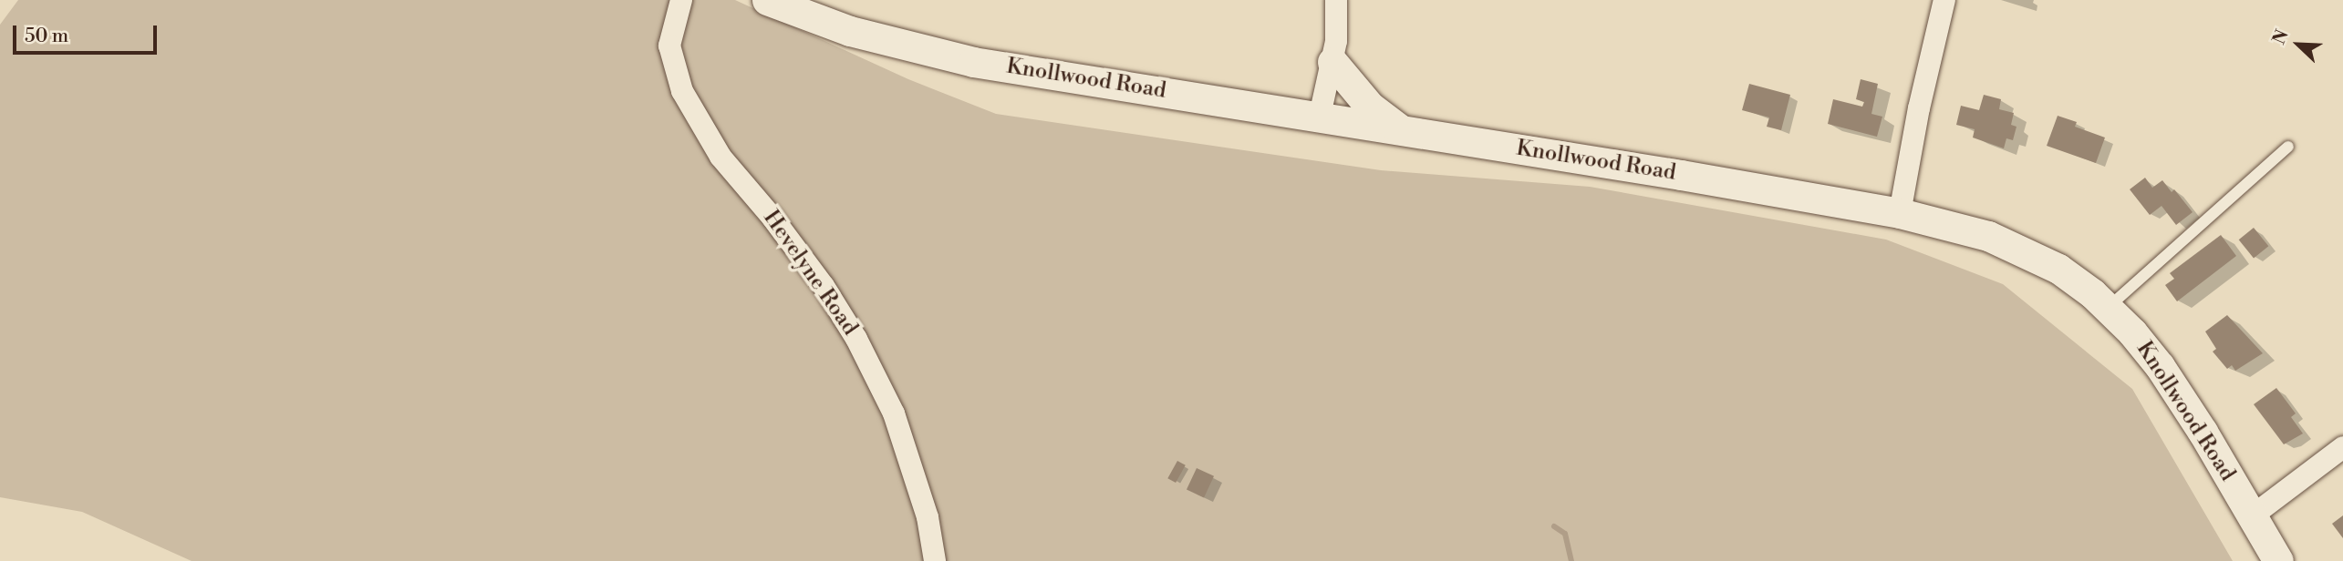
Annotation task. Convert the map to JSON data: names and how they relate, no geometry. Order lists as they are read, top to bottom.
{
  "streets": {
    "main road": ["Knollwood Road"],
    "street": ["Hevelyne Road"]
  },
  "scale_bar": "50 m",
  "north": "top left"
}
